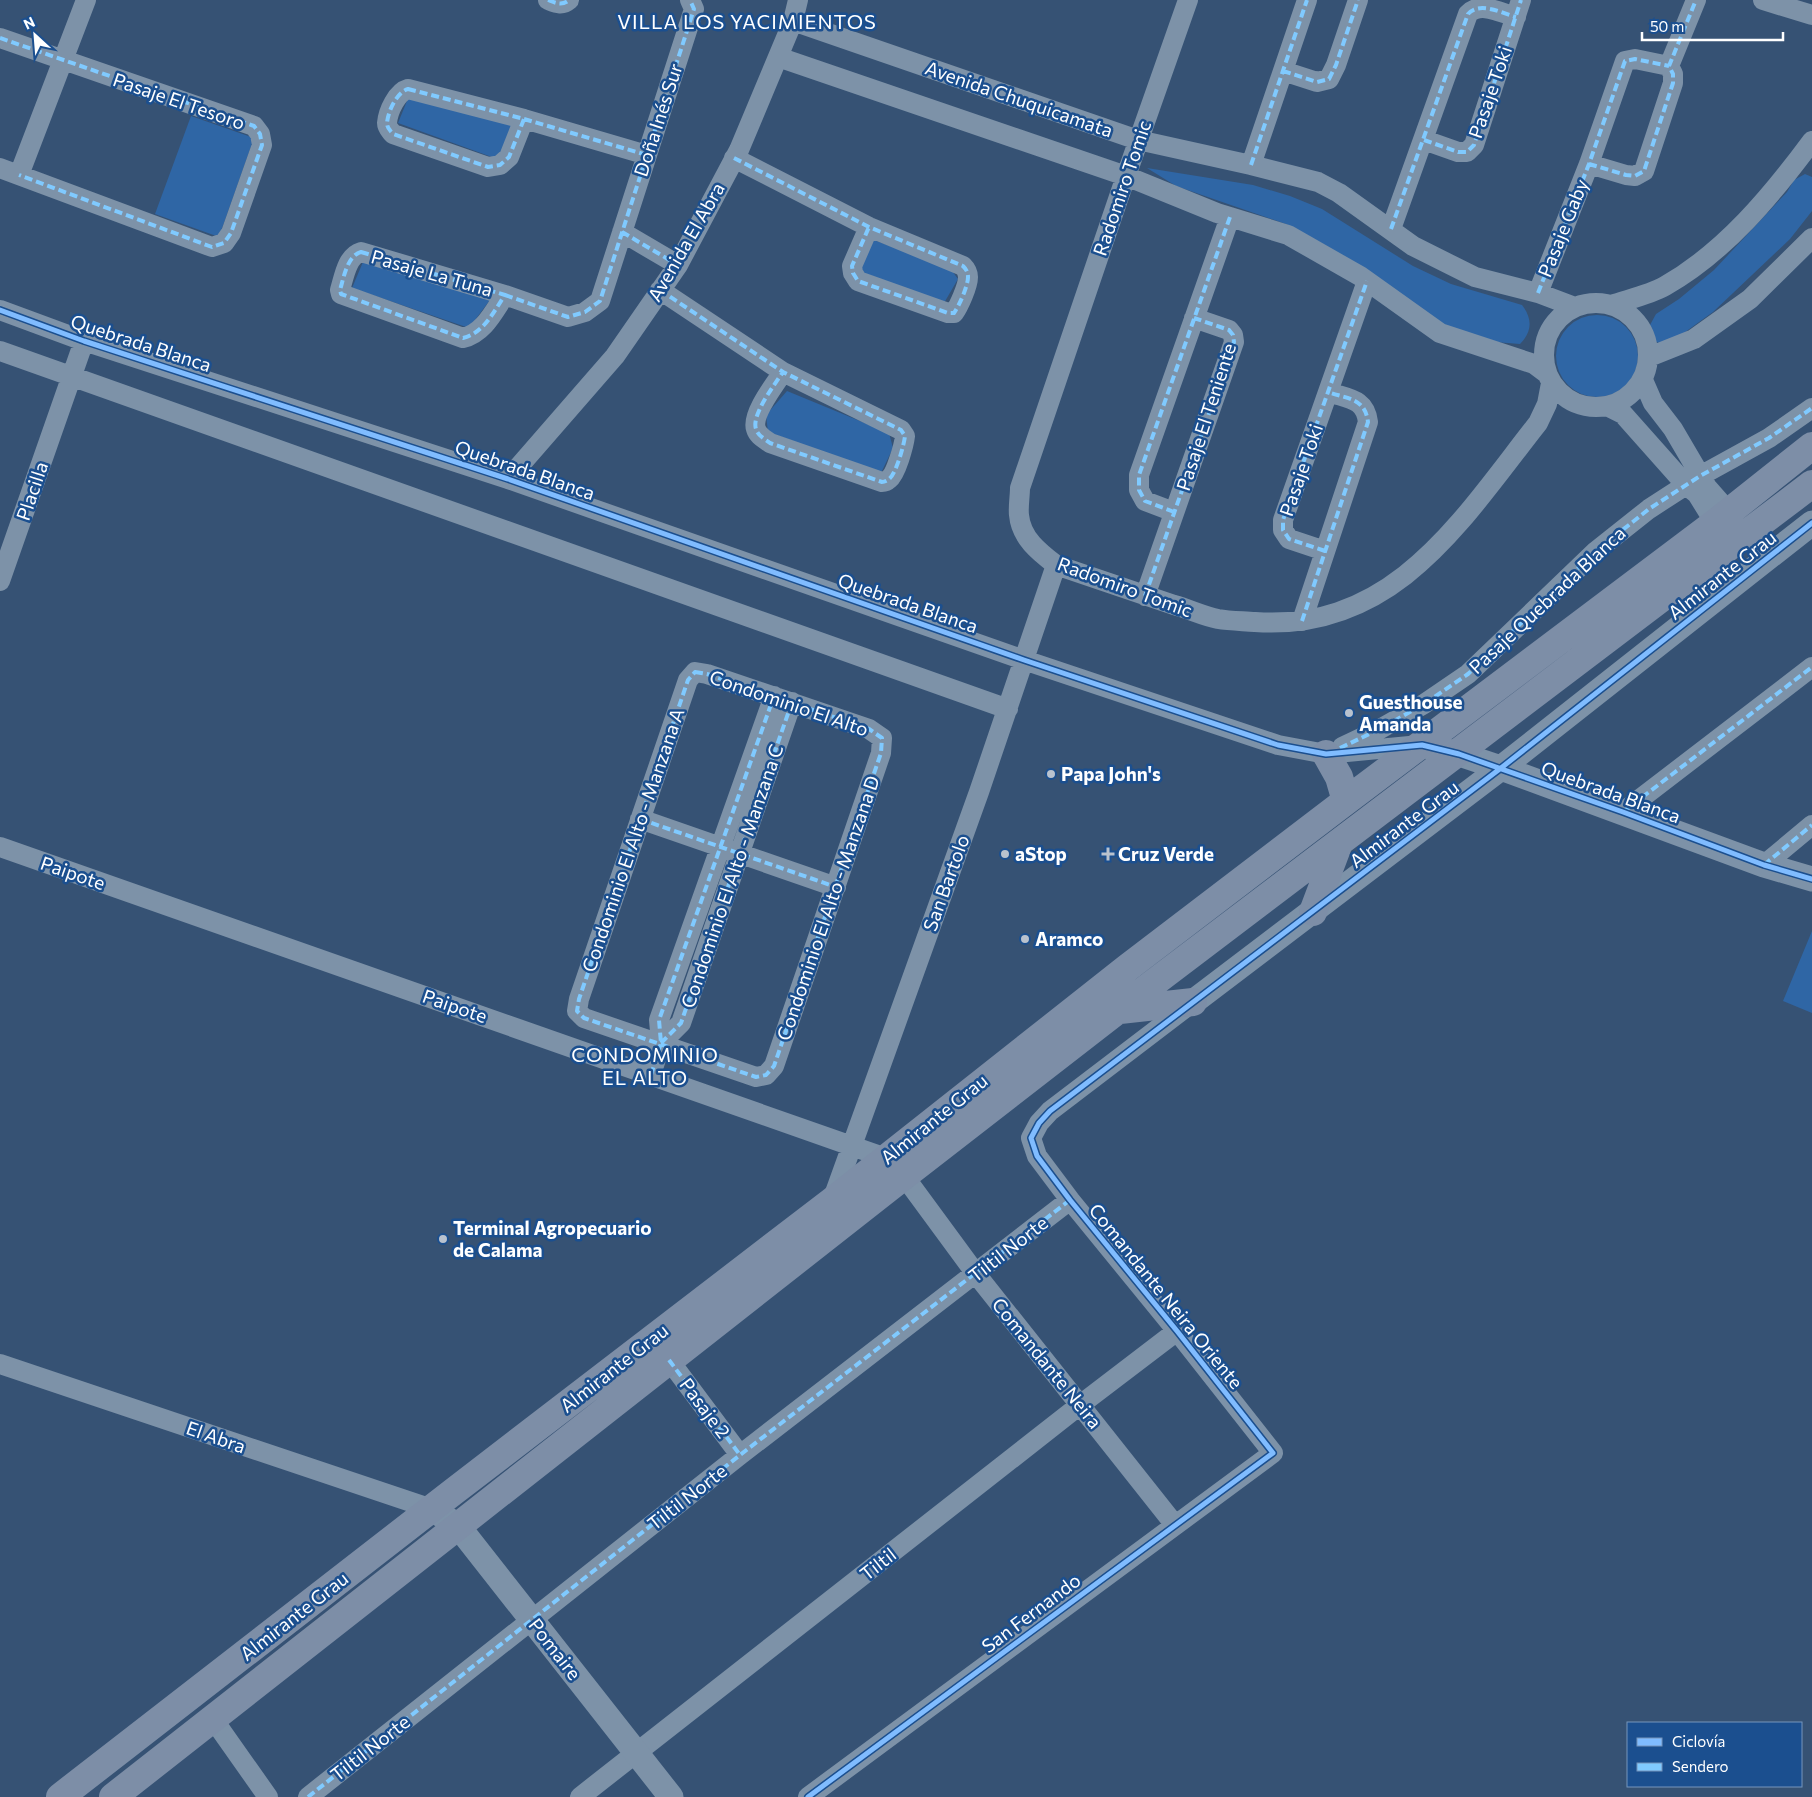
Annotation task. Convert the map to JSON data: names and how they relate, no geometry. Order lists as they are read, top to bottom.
{
  "streets": {
    "main road": ["Almirante Grau"],
    "street": [
      "Pasaje Toki",
      "Avenida Chuquicamata",
      "Pasaje El Tesoro",
      "Doña Inés Sur",
      "Radomiro Tomic",
      "Pasaje Gaby",
      "Avenida El Abra",
      "Pasaje La Tuna",
      "Quebrada Blanca",
      "Pasaje El Teniente",
      "Placilla",
      "Pasaje Quebrada Blanca",
      "Condominio El Alto",
      "Condominio El Alto - Manzana A",
      "Paipote",
      "Condominio El Alto - Manzana C",
      "San Bartolo",
      "Condominio El Alto - Manzana D",
      "Tiltil Norte",
      "Comandante Neira Oriente",
      "Comandante Neira",
      "Pasaje 2",
      "El Abra",
      "Tiltil",
      "San Fernando",
      "Pomaire"
    ]
  },
  "crossings": [
    ["Pasaje Toki", "Avenida Chuquicamata"],
    ["Avenida Chuquicamata", "Radomiro Tomic"],
    ["Avenida Chuquicamata", "Pasaje Gaby"],
    ["Avenida Chuquicamata", "Avenida El Abra"],
    ["Avenida Chuquicamata", "Pasaje El Teniente"],
    ["Doña Inés Sur", "Pasaje La Tuna"],
    ["Radomiro Tomic", "Pasaje El Teniente"],
    ["Radomiro Tomic", "San Bartolo"],
    ["Avenida El Abra", "Quebrada Blanca"],
    ["Quebrada Blanca", "Placilla"],
    ["Quebrada Blanca", "Almirante Grau"],
    ["Quebrada Blanca", "Pasaje Quebrada Blanca"],
    ["Quebrada Blanca", "San Bartolo"],
    ["Almirante Grau", "Paipote"],
    ["Almirante Grau", "San Bartolo"],
    ["Almirante Grau", "Comandante Neira Oriente"],
    ["Almirante Grau", "Comandante Neira"],
    ["Almirante Grau", "Pasaje 2"],
    ["Almirante Grau", "El Abra"],
    ["Almirante Grau", "Pomaire"],
    ["Condominio El Alto", "Condominio El Alto - Manzana A"],
    ["Condominio El Alto", "Condominio El Alto - Manzana C"],
    ["Condominio El Alto", "Condominio El Alto - Manzana D"],
    ["Condominio El Alto - Manzana A", "Condominio El Alto - Manzana C"],
    ["Condominio El Alto - Manzana A", "Condominio El Alto - Manzana D"],
    ["Paipote", "San Bartolo"],
    ["Paipote", "Comandante Neira"],
    ["Condominio El Alto - Manzana C", "Condominio El Alto - Manzana D"],
    ["Tiltil Norte", "Comandante Neira Oriente"],
    ["Tiltil Norte", "Comandante Neira"],
    ["Tiltil Norte", "Pasaje 2"],
    ["Tiltil Norte", "Pomaire"],
    ["Comandante Neira Oriente", "Tiltil"],
    ["Comandante Neira Oriente", "San Fernando"],
    ["Comandante Neira", "Tiltil"],
    ["Comandante Neira", "San Fernando"],
    ["El Abra", "Pomaire"],
    ["Tiltil", "Pomaire"]
  ],
  "districts": ["VILLA LOS YACIMIENTOS", "CONDOMINIO EL ALTO"],
  "places": {
    "other": [
      "Guesthouse Amanda",
      "Papa John's",
      "aStop",
      "Aramco",
      "Terminal Agropecuario de Calama"
    ],
    "health": ["Cruz Verde"]
  },
  "legend": ["Ciclovía", "Sendero"],
  "scale_bar": "50 m",
  "north": "top left"
}
